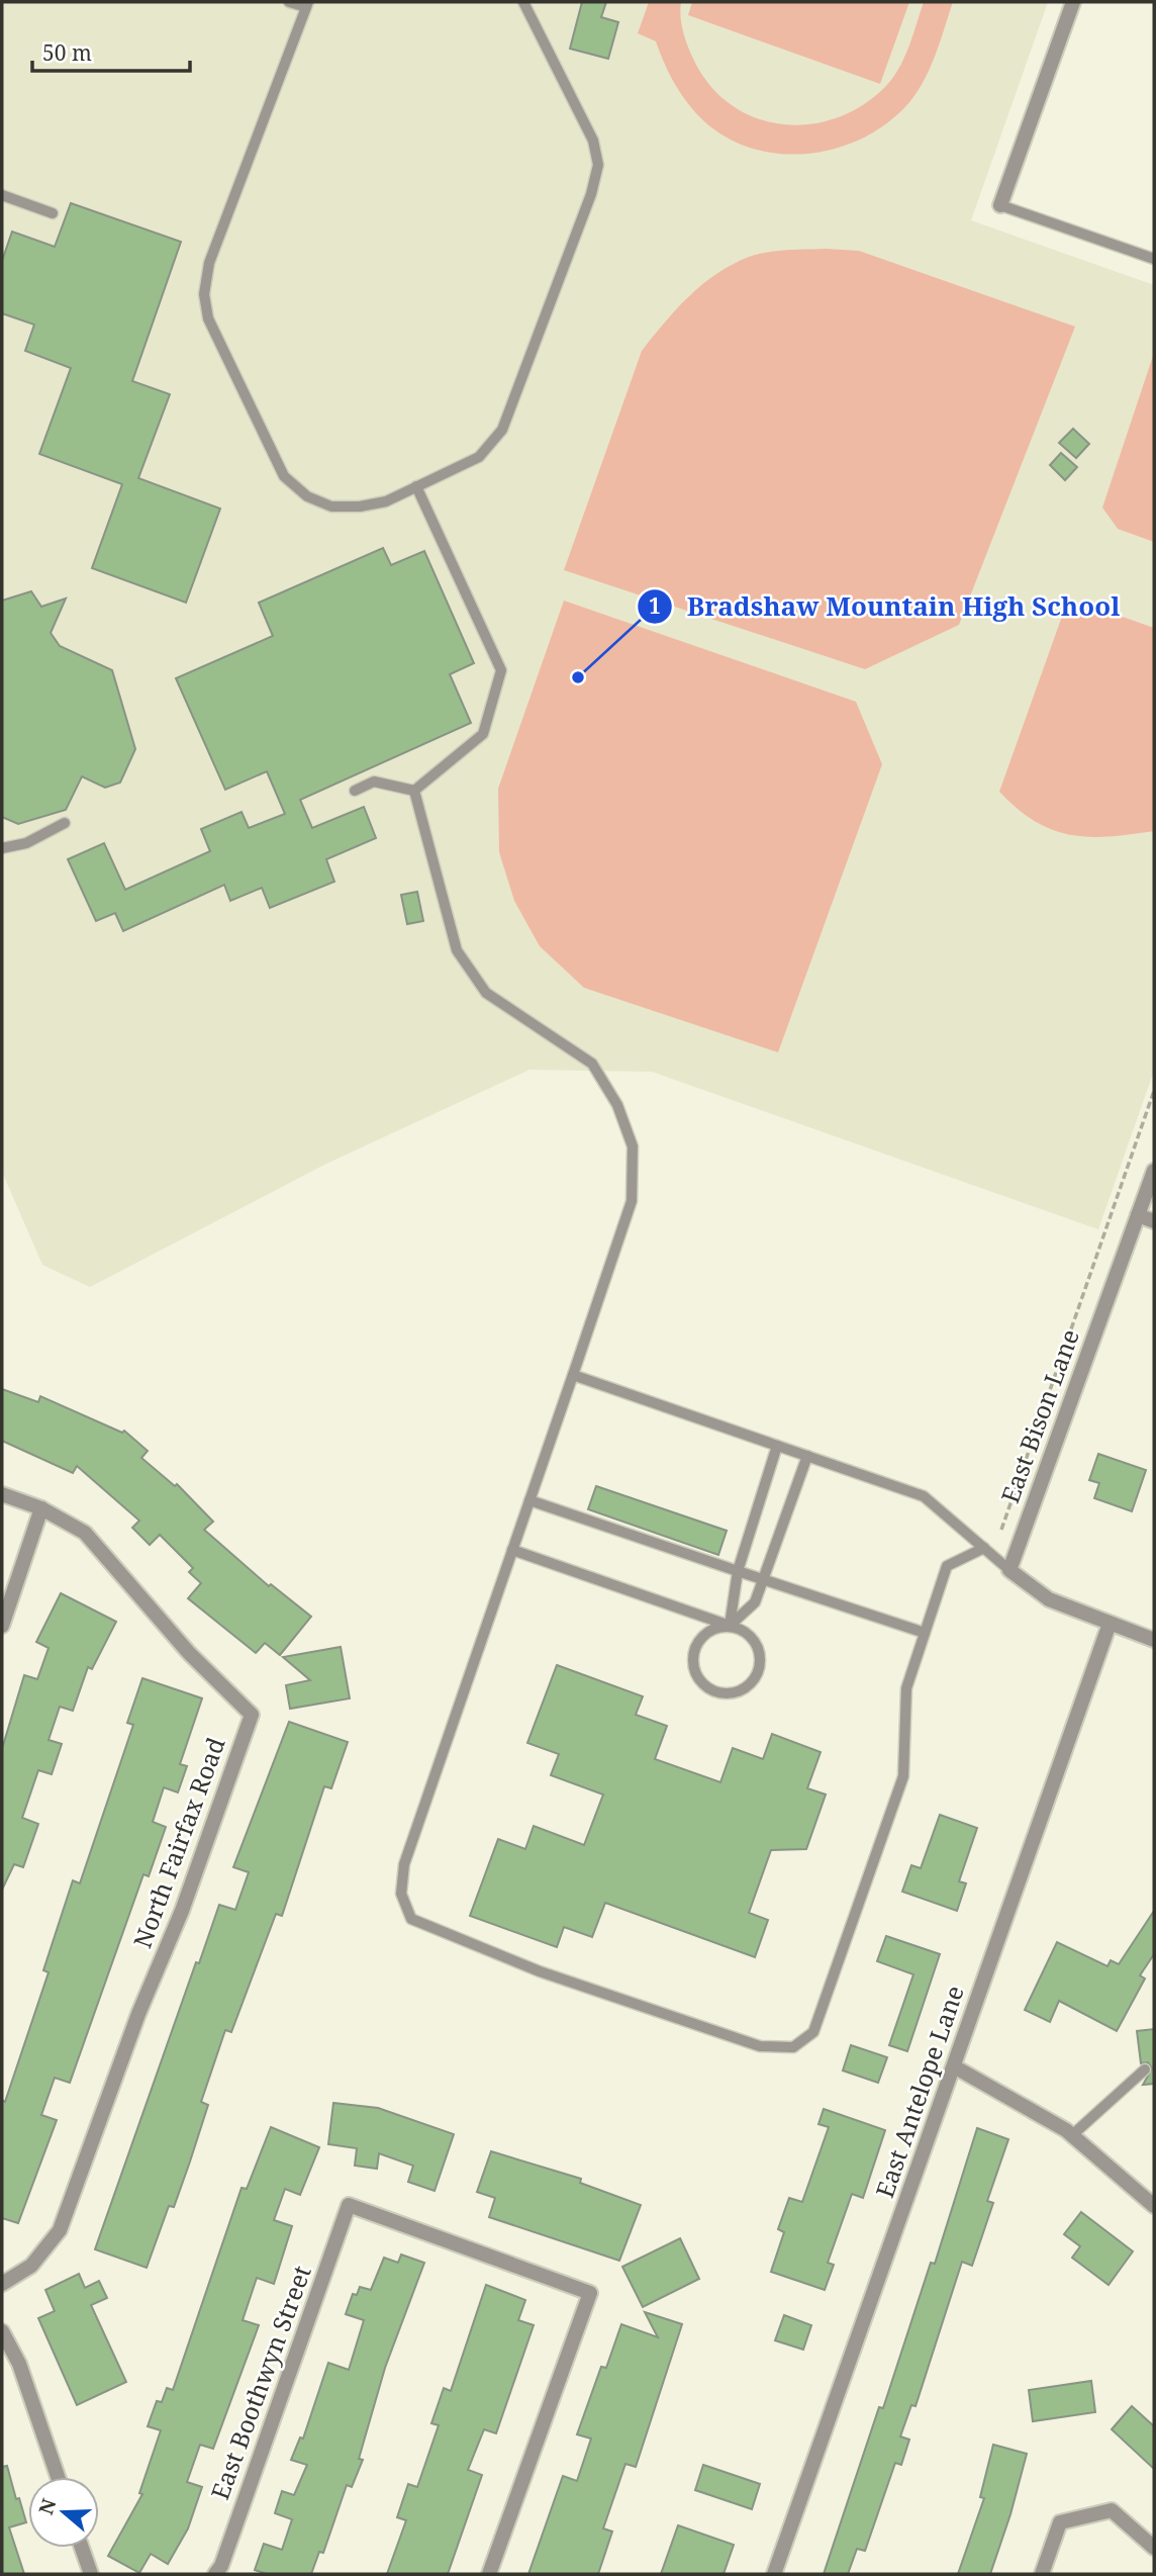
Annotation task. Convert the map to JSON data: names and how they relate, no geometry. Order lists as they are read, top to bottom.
{
  "streets": {
    "street": [
      "East Bison Lane",
      "North Fairfax Road",
      "East Antelope Lane",
      "East Boothwyn Street"
    ]
  },
  "places": ["Bradshaw Mountain High School"],
  "scale_bar": "50 m",
  "north": "left"
}
